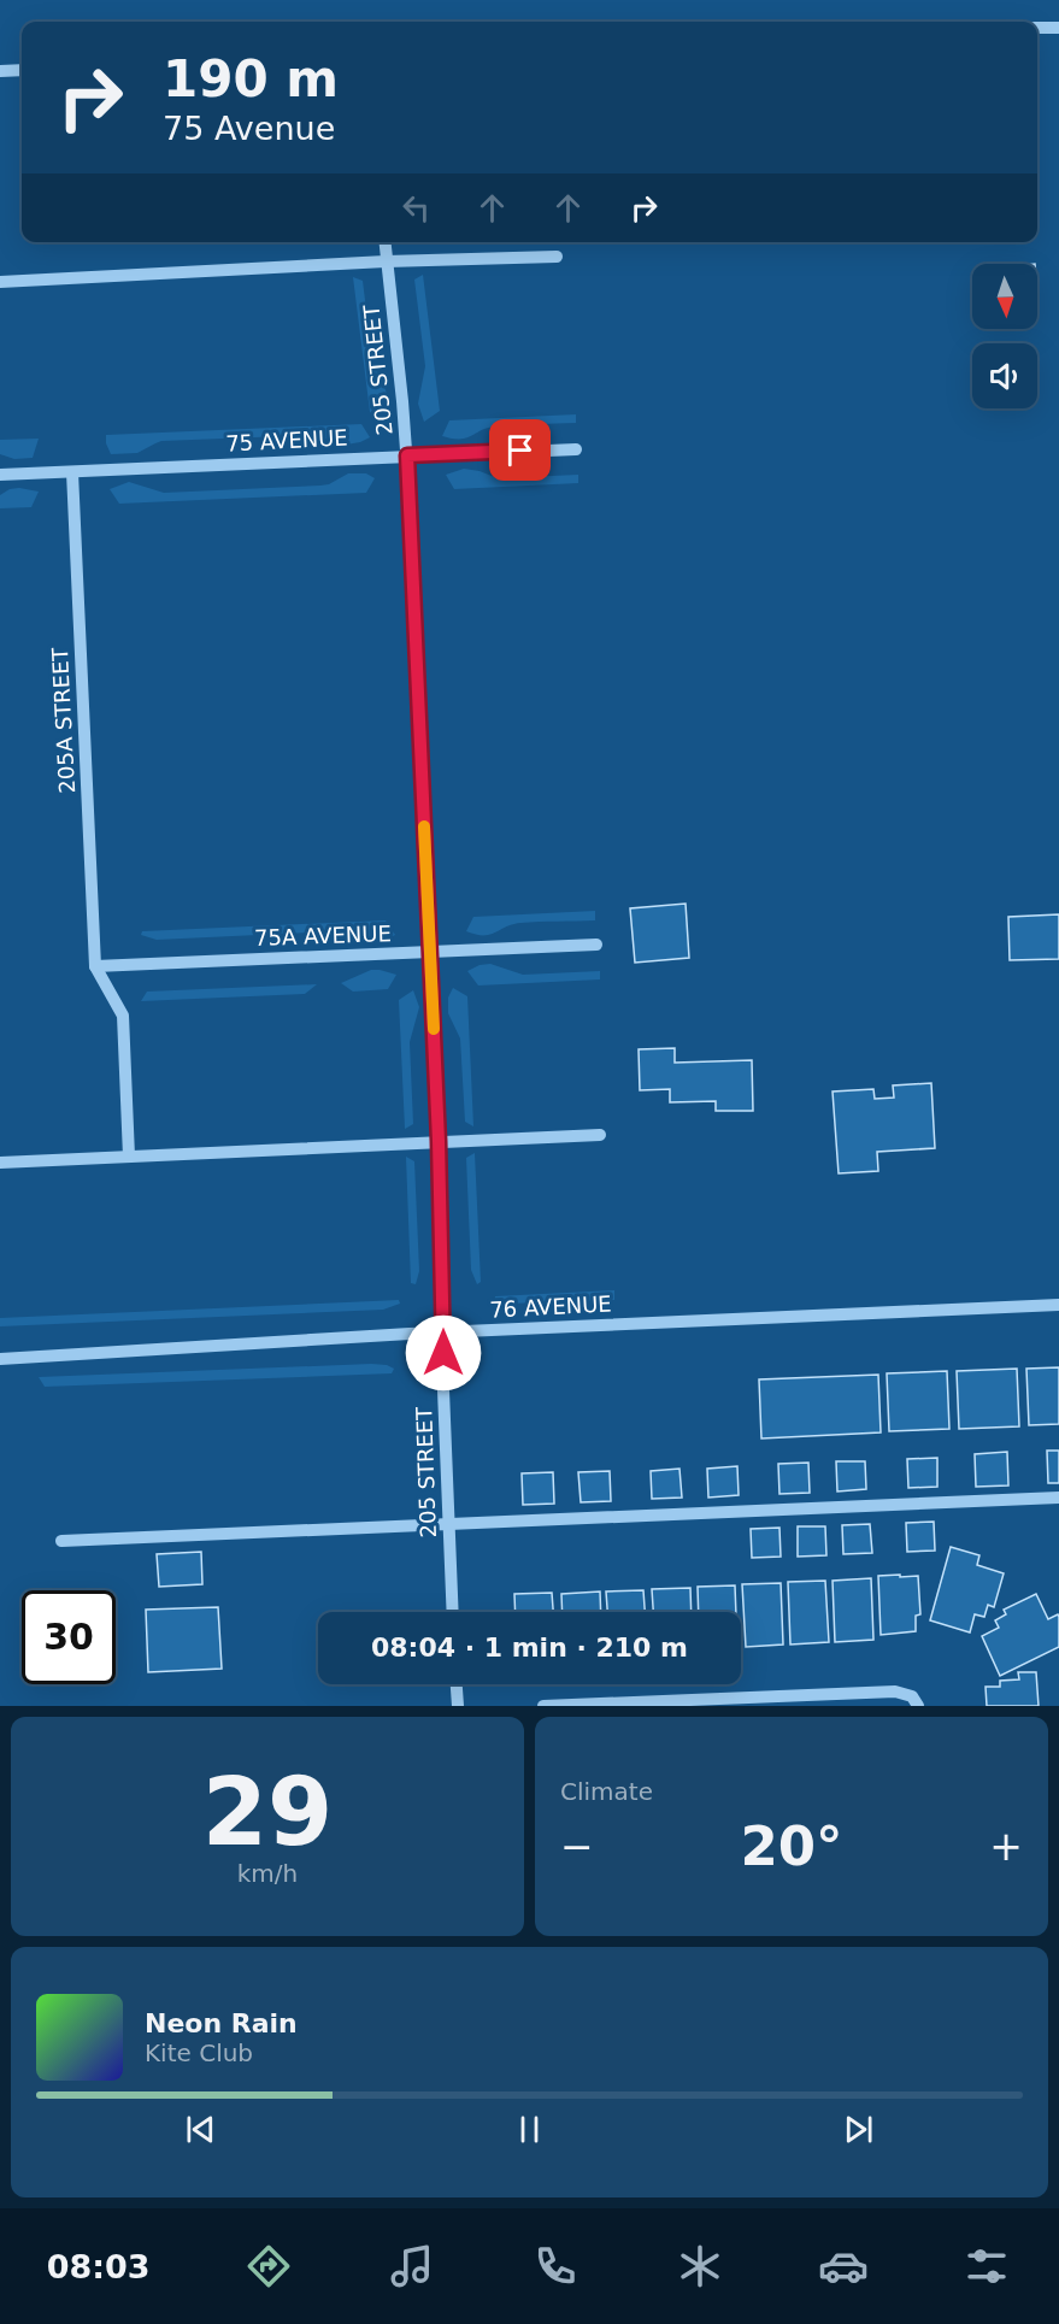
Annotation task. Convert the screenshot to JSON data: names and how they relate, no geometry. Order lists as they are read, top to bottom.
{
  "streets": {
    "street": [
      "205 STREET",
      "75 AVENUE",
      "205A STREET",
      "75A AVENUE",
      "76 AVENUE"
    ]
  },
  "crossings": [
    ["205 STREET", "75 AVENUE"],
    ["205 STREET", "75A AVENUE"],
    ["205 STREET", "76 AVENUE"],
    ["75 AVENUE", "205A STREET"],
    ["205A STREET", "75A AVENUE"]
  ],
  "north": "bottom",
  "page": {
    "turn": ["190 m", "75 Avenue"],
    "limit": "30",
    "trip": "08:04 · 1 min · 210 m",
    "tile": [
      ["29", "km/h"],
      "Climate"
    ],
    "heat": ["−", "20°", "+"],
    "song": ["Neon Rain", "Kite Club"],
    "tabs": "08:03"
  }
}
